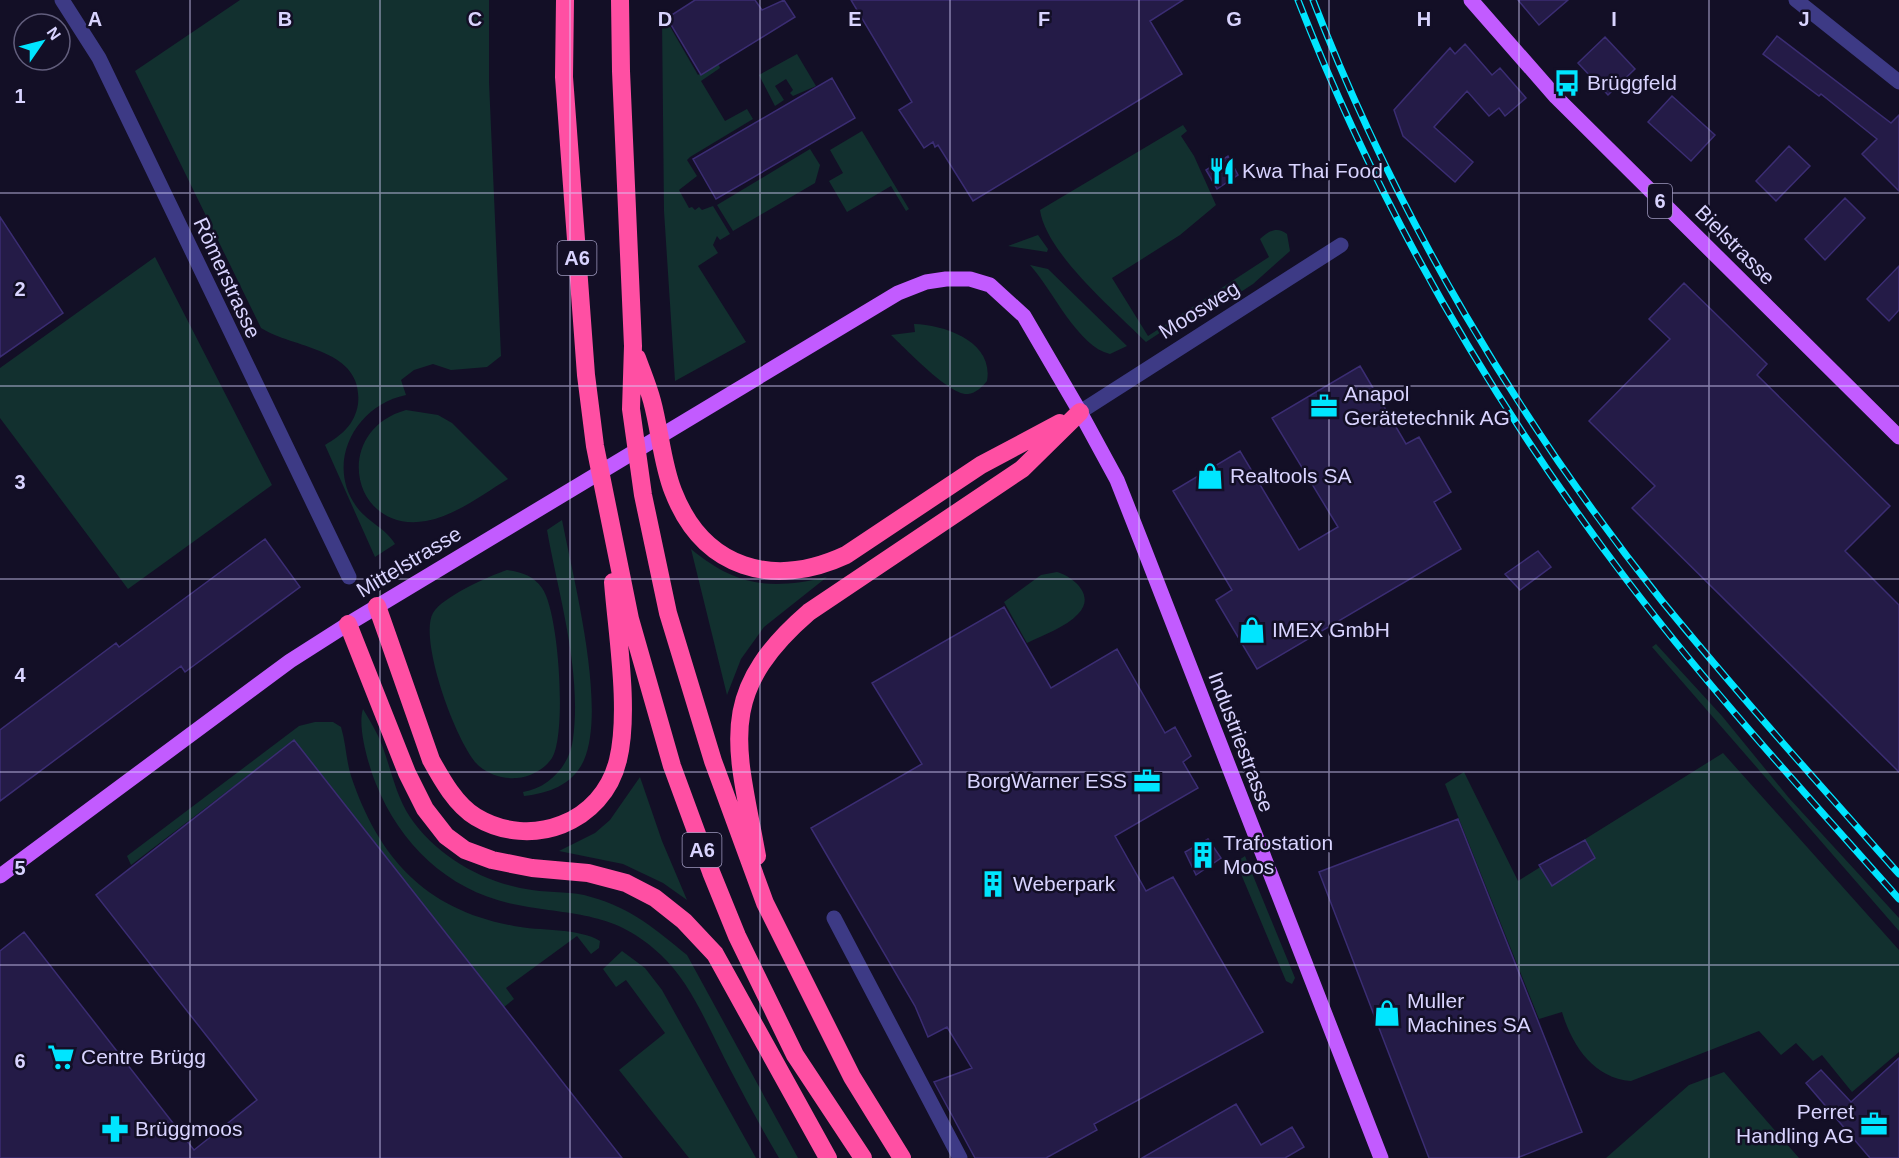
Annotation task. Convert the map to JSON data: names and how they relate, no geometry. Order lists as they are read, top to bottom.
{
  "streets": {
    "highway": ["A6"],
    "main road": [
      "6",
      "Bielstrasse",
      "Mittelstrasse",
      "Industriestrasse"
    ],
    "street": ["Römerstrasse", "Moosweg"]
  },
  "crossings": [
    ["Moosweg", "Industriestrasse"],
    ["Mittelstrasse", "Industriestrasse"]
  ],
  "places": {
    "bus stop": ["Brüggfeld"],
    "restaurant": ["Kwa Thai Food"],
    "office": ["Anapol Gerätetechnik AG", "BorgWarner ESS", "Perret Handling AG"],
    "shop": ["Realtools SA", "IMEX GmbH", "Muller Machines SA"],
    "building": ["Trafostation Moos", "Weberpark"],
    "supermarket": ["Centre Brügg"],
    "pharmacy": ["Brüggmoos"]
  },
  "north": "top right",
  "grid": {
    "columns": [
      "A",
      "B",
      "C",
      "D",
      "E",
      "F",
      "G",
      "H",
      "I",
      "J"
    ],
    "rows": [
      "1",
      "2",
      "3",
      "4",
      "5",
      "6"
    ]
  }
}
